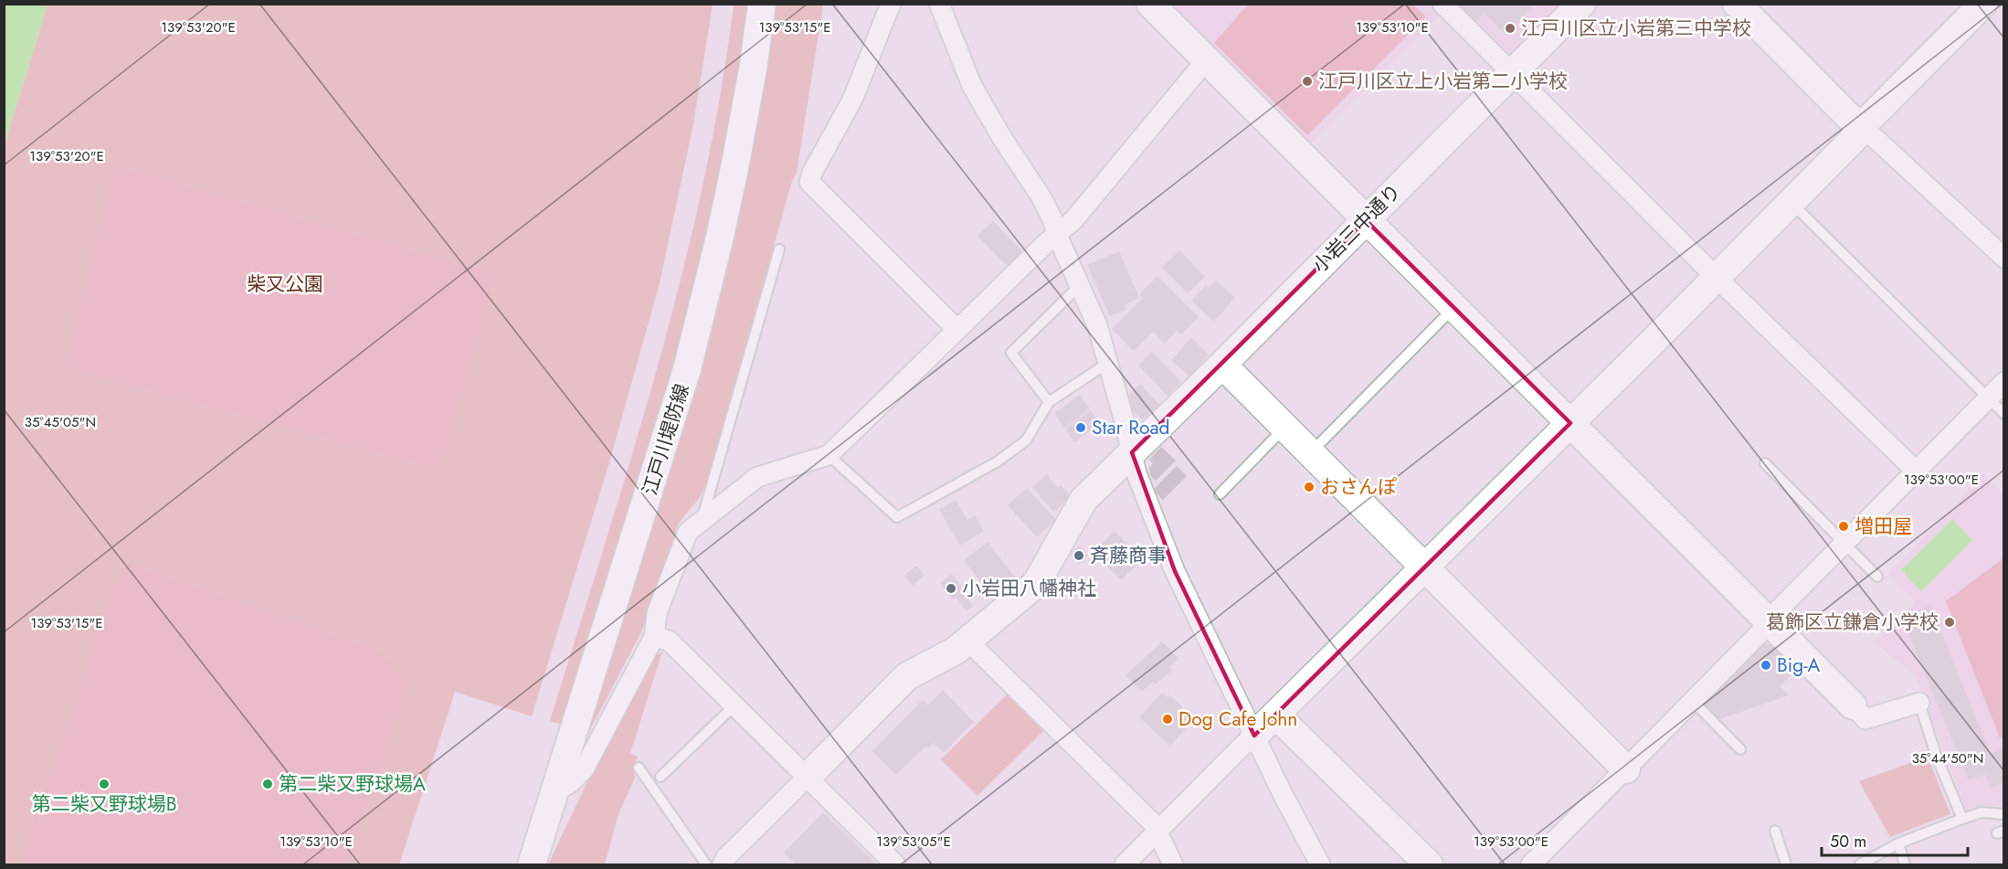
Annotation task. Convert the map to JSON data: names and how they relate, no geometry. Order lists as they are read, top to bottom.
{
  "streets": {
    "street": ["小岩三中通り", "江戸川堤防線"]
  },
  "parks": ["柴又公園"],
  "places": [
    "江戸川区立小岩第三中学校",
    "江戸川区立上小岩第二小学校",
    "Star Road",
    "おさんぽ",
    "増田屋",
    "斉藤商事",
    "小岩田八幡神社",
    "葛飾区立鎌倉小学校",
    "Big-A",
    "Dog Cafe John",
    "第二柴又野球場B",
    "第二柴又野球場A"
  ],
  "scale_bar": "50 m",
  "coordinates": [
    "139°53'20\"E",
    "139°53'10\"E",
    "139°53'15\"E",
    "35°45'05\"N",
    "139°53'00\"E",
    "35°44'50\"N",
    "139°53'05\"E"
  ]
}
